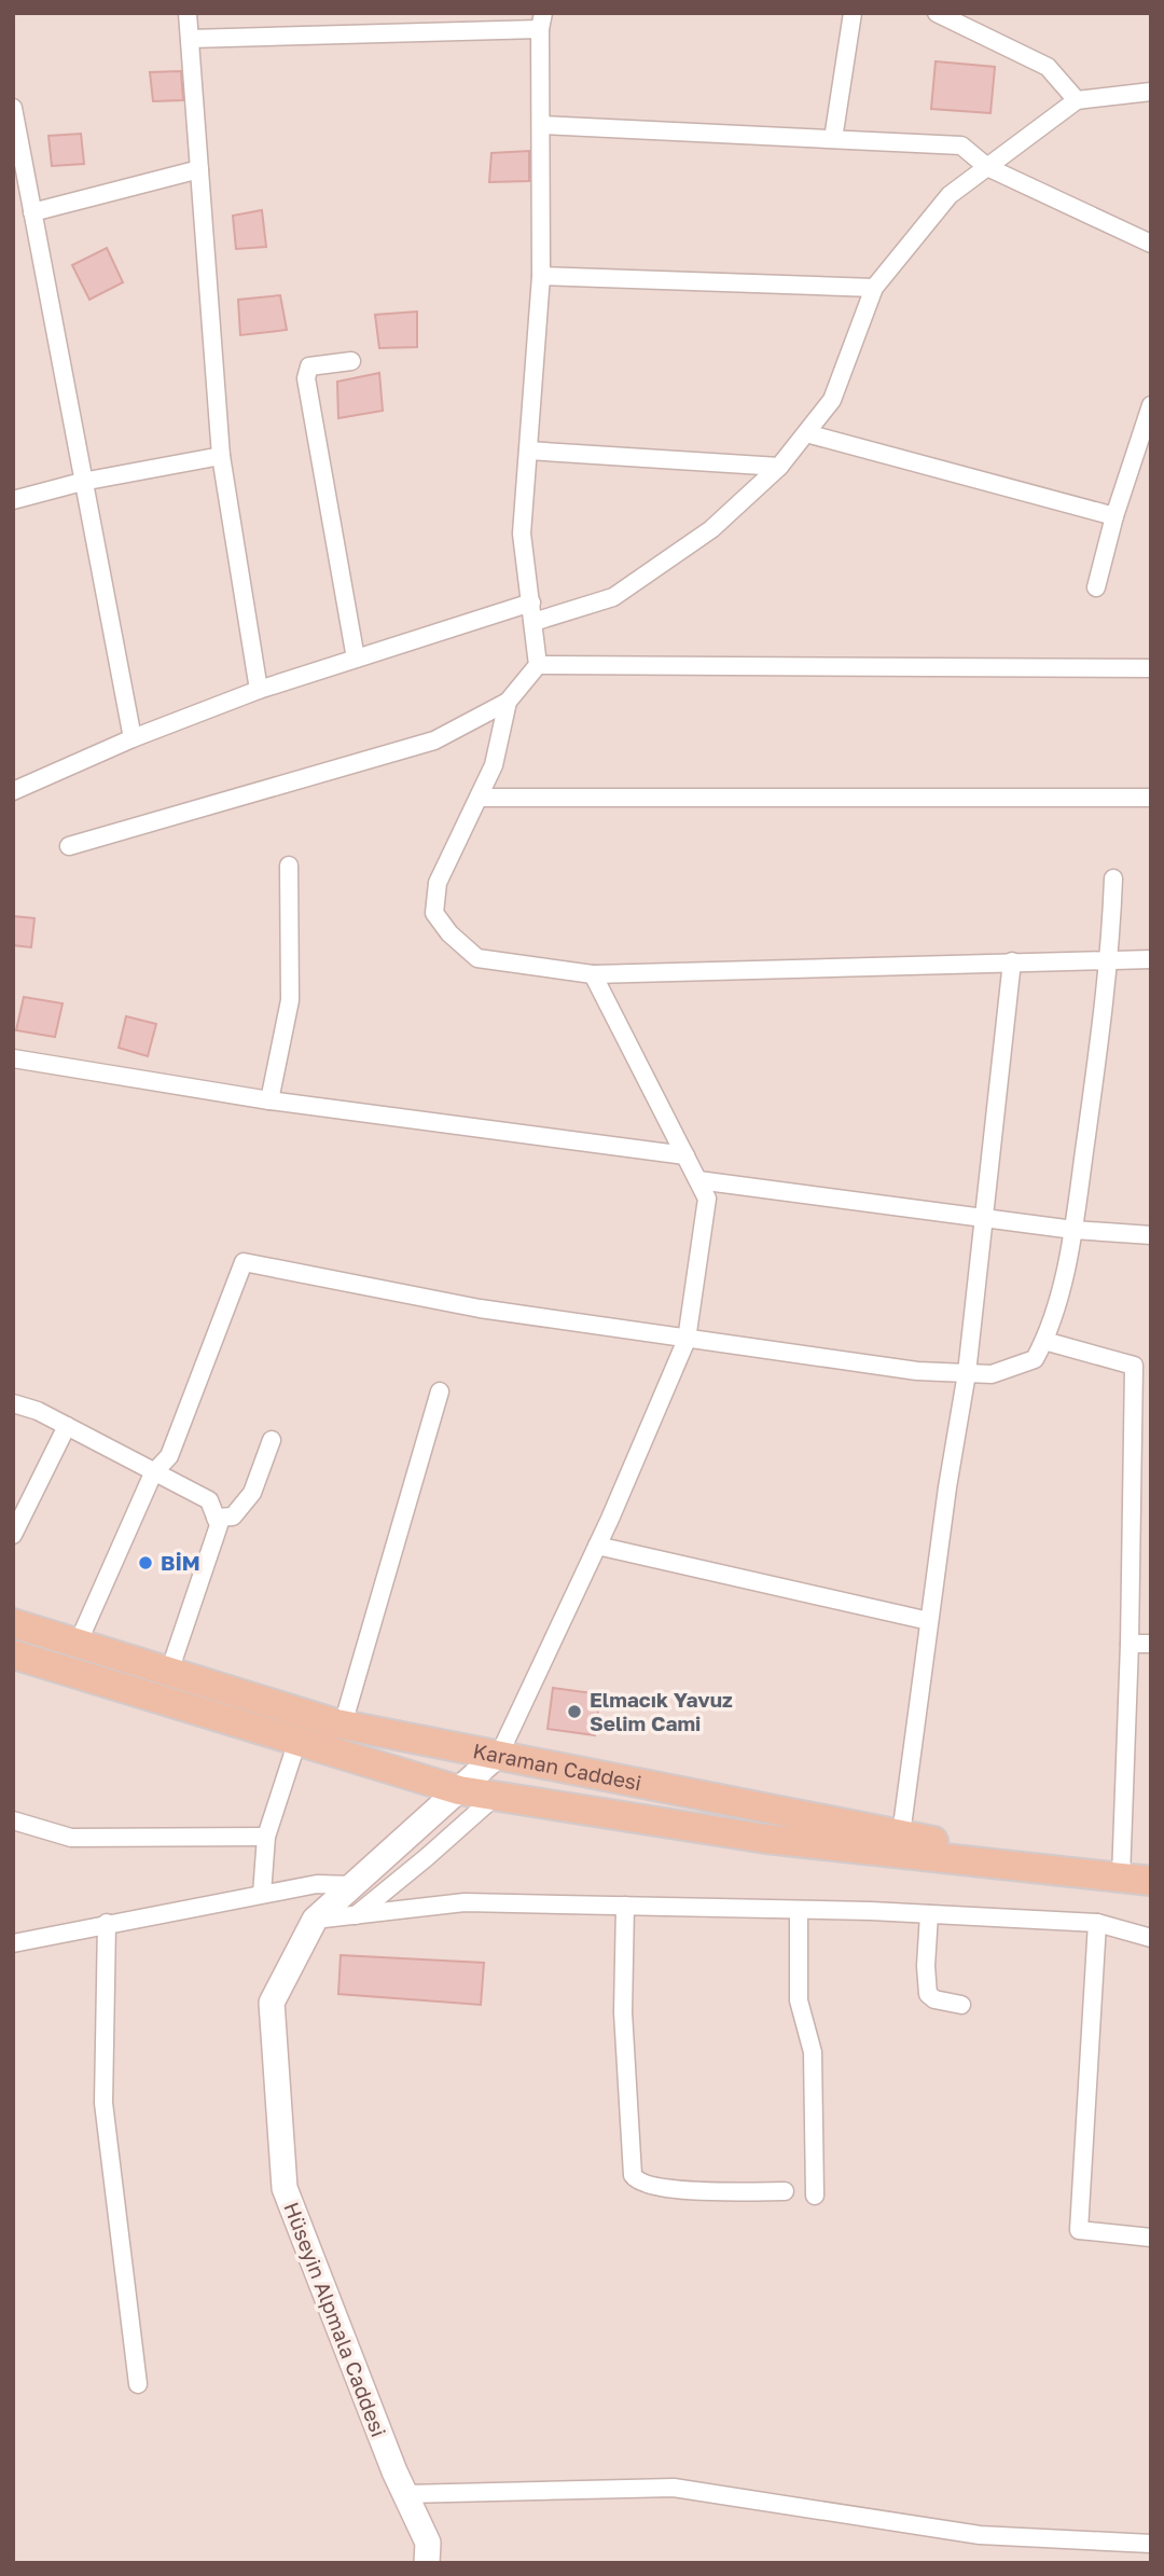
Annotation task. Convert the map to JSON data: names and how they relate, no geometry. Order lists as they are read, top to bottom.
{
  "streets": {
    "main road": ["Karaman Caddesi"],
    "street": ["Hüseyin Alpmala Caddesi"]
  },
  "crossings": [
    ["Karaman Caddesi", "Hüseyin Alpmala Caddesi"]
  ],
  "places": ["BİM", "Elmacık Yavuz Selim Cami"]
}
